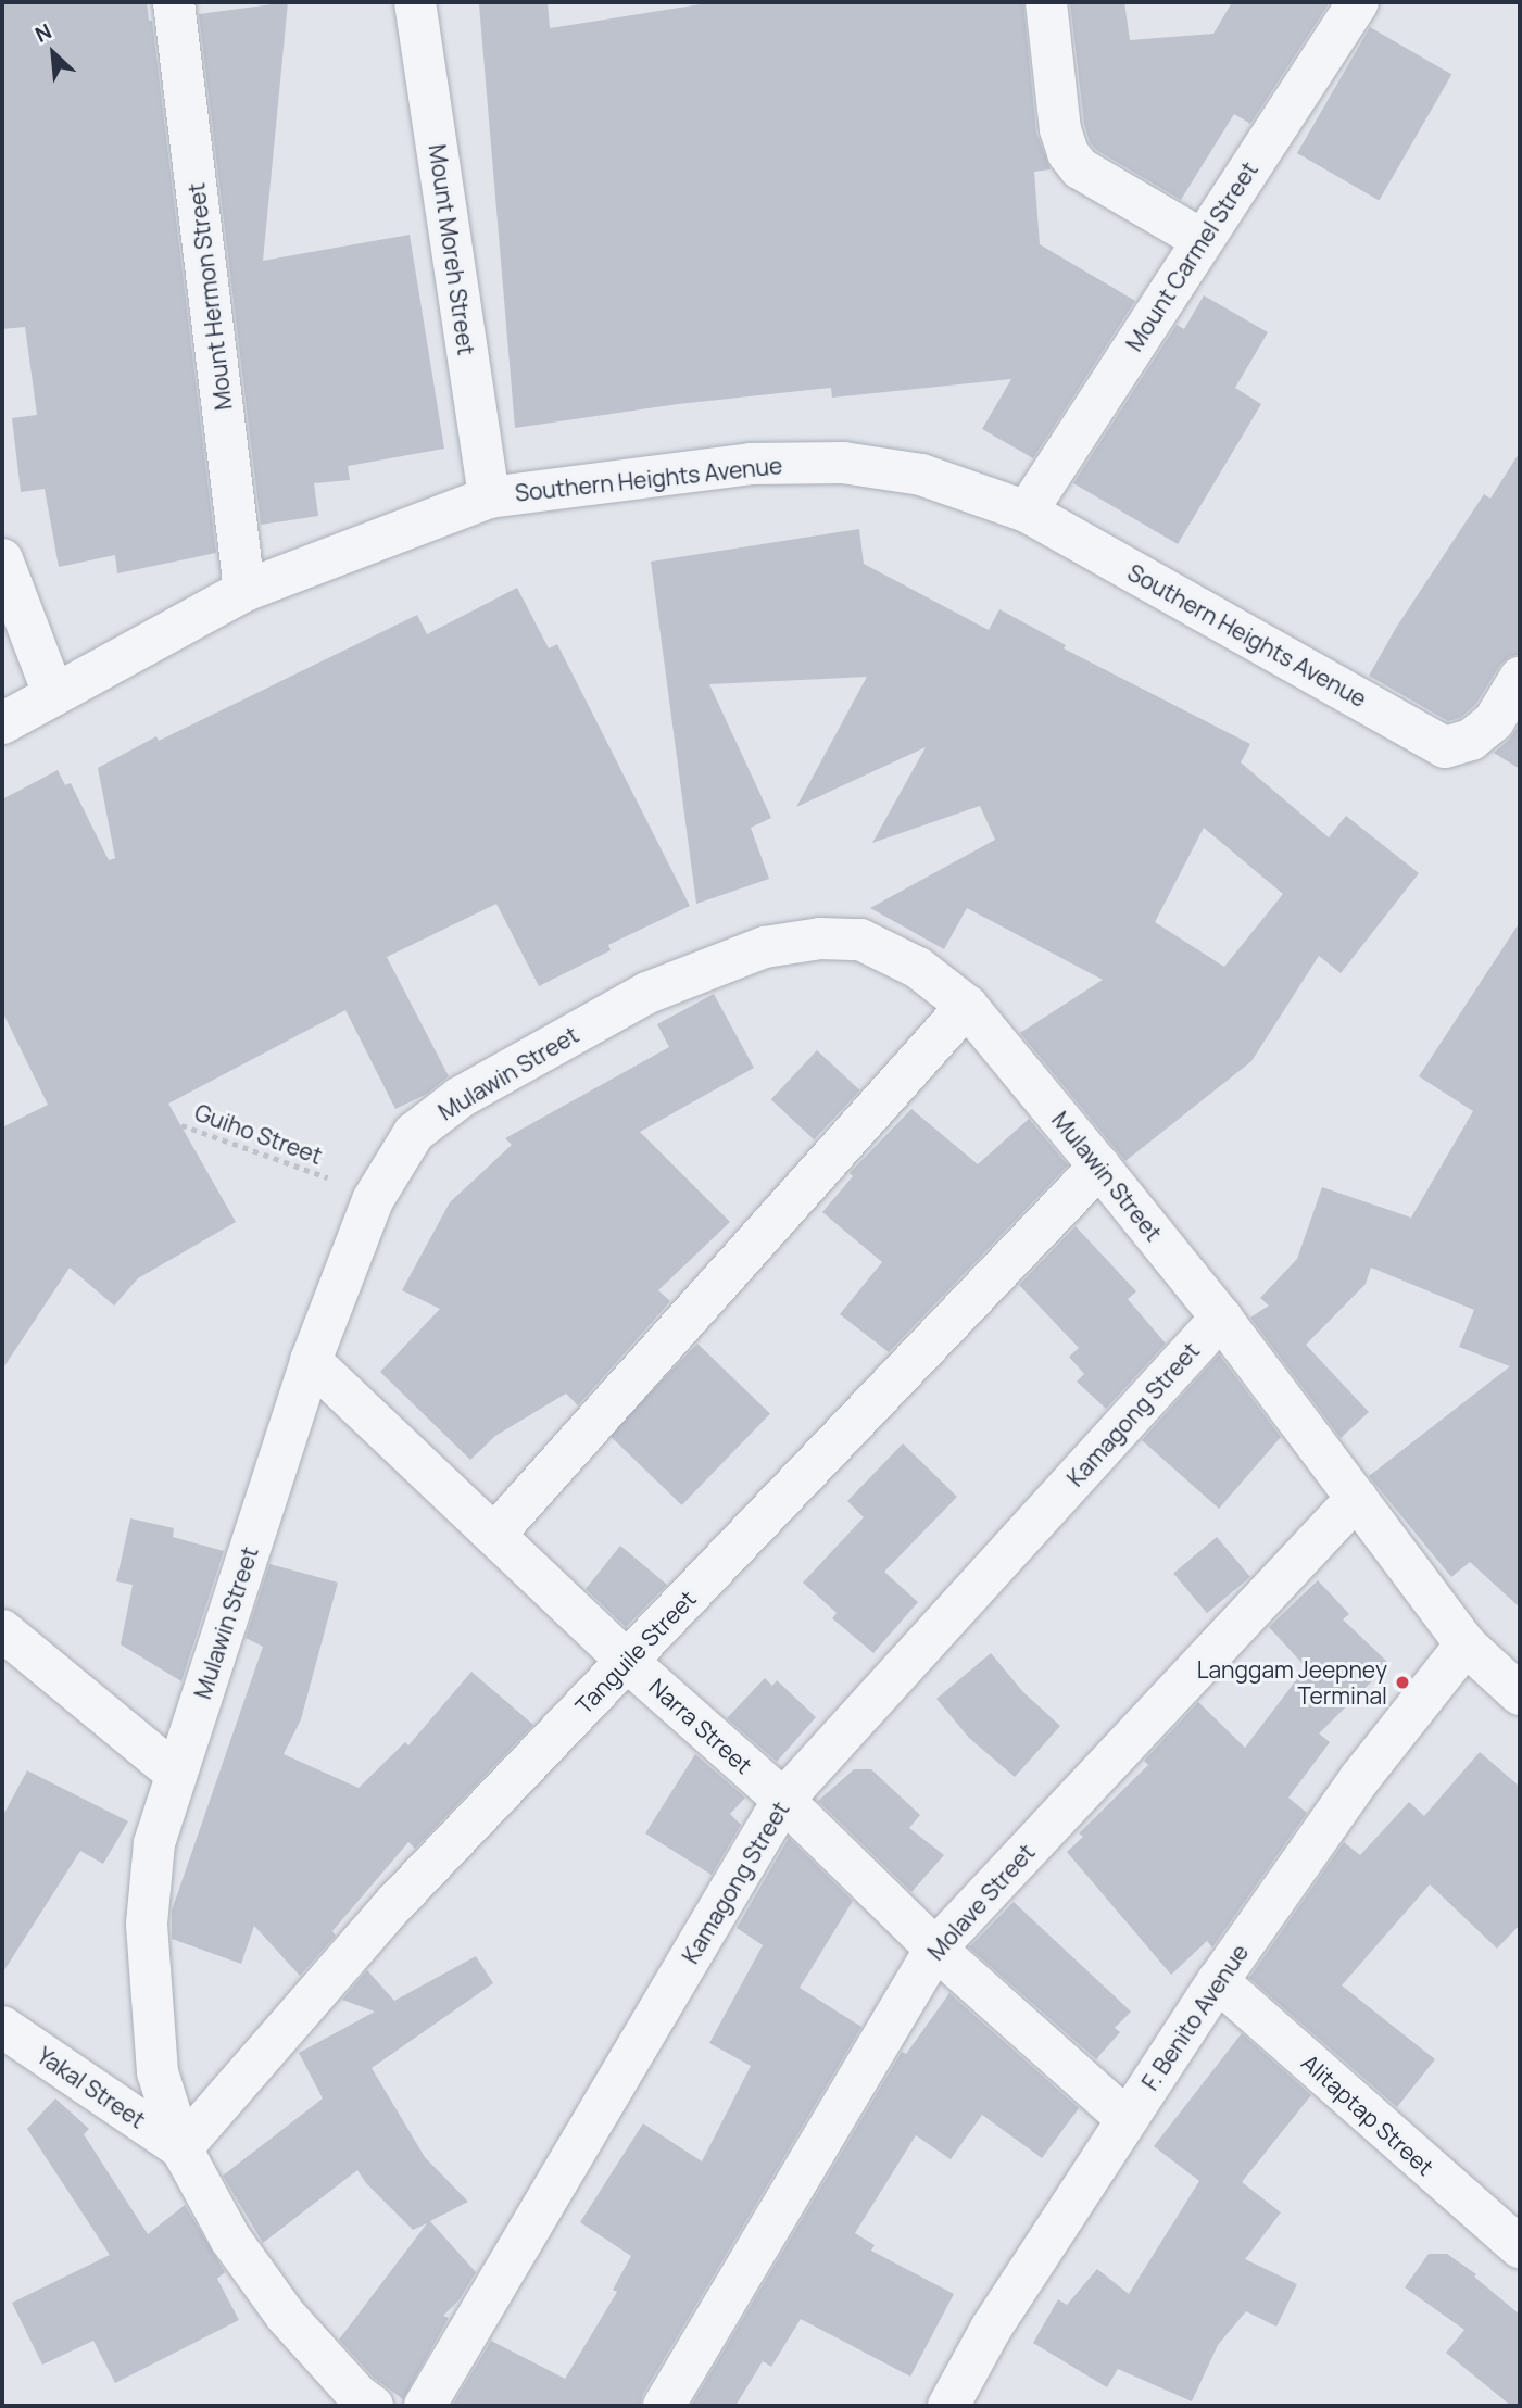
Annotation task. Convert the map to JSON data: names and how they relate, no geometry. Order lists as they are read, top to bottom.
{
  "streets": {
    "street": [
      "Mount Moreh Street",
      "Mount Carmel Street",
      "Mount Hermon Street",
      "Southern Heights Avenue",
      "Mulawin Street",
      "Kamagong Street",
      "Tanguile Street",
      "Narra Street",
      "Molave Street",
      "F. Benito Avenue",
      "Yakal Street",
      "Alitaptap Street"
    ],
    "path": ["Guiho Street"]
  },
  "crossings": [
    ["Mount Moreh Street", "Southern Heights Avenue"],
    ["Mount Carmel Street", "Southern Heights Avenue"],
    ["Mount Hermon Street", "Southern Heights Avenue"],
    ["Mulawin Street", "Guiho Street"],
    ["Mulawin Street", "Kamagong Street"],
    ["Mulawin Street", "Tanguile Street"],
    ["Mulawin Street", "Narra Street"],
    ["Mulawin Street", "Molave Street"],
    ["Mulawin Street", "F. Benito Avenue"],
    ["Mulawin Street", "Yakal Street"],
    ["Kamagong Street", "Narra Street"],
    ["Tanguile Street", "Narra Street"],
    ["Tanguile Street", "Yakal Street"],
    ["Narra Street", "Molave Street"],
    ["Narra Street", "F. Benito Avenue"],
    ["F. Benito Avenue", "Alitaptap Street"]
  ],
  "places": ["Langgam Jeepney Terminal"],
  "north": "top left"
}
